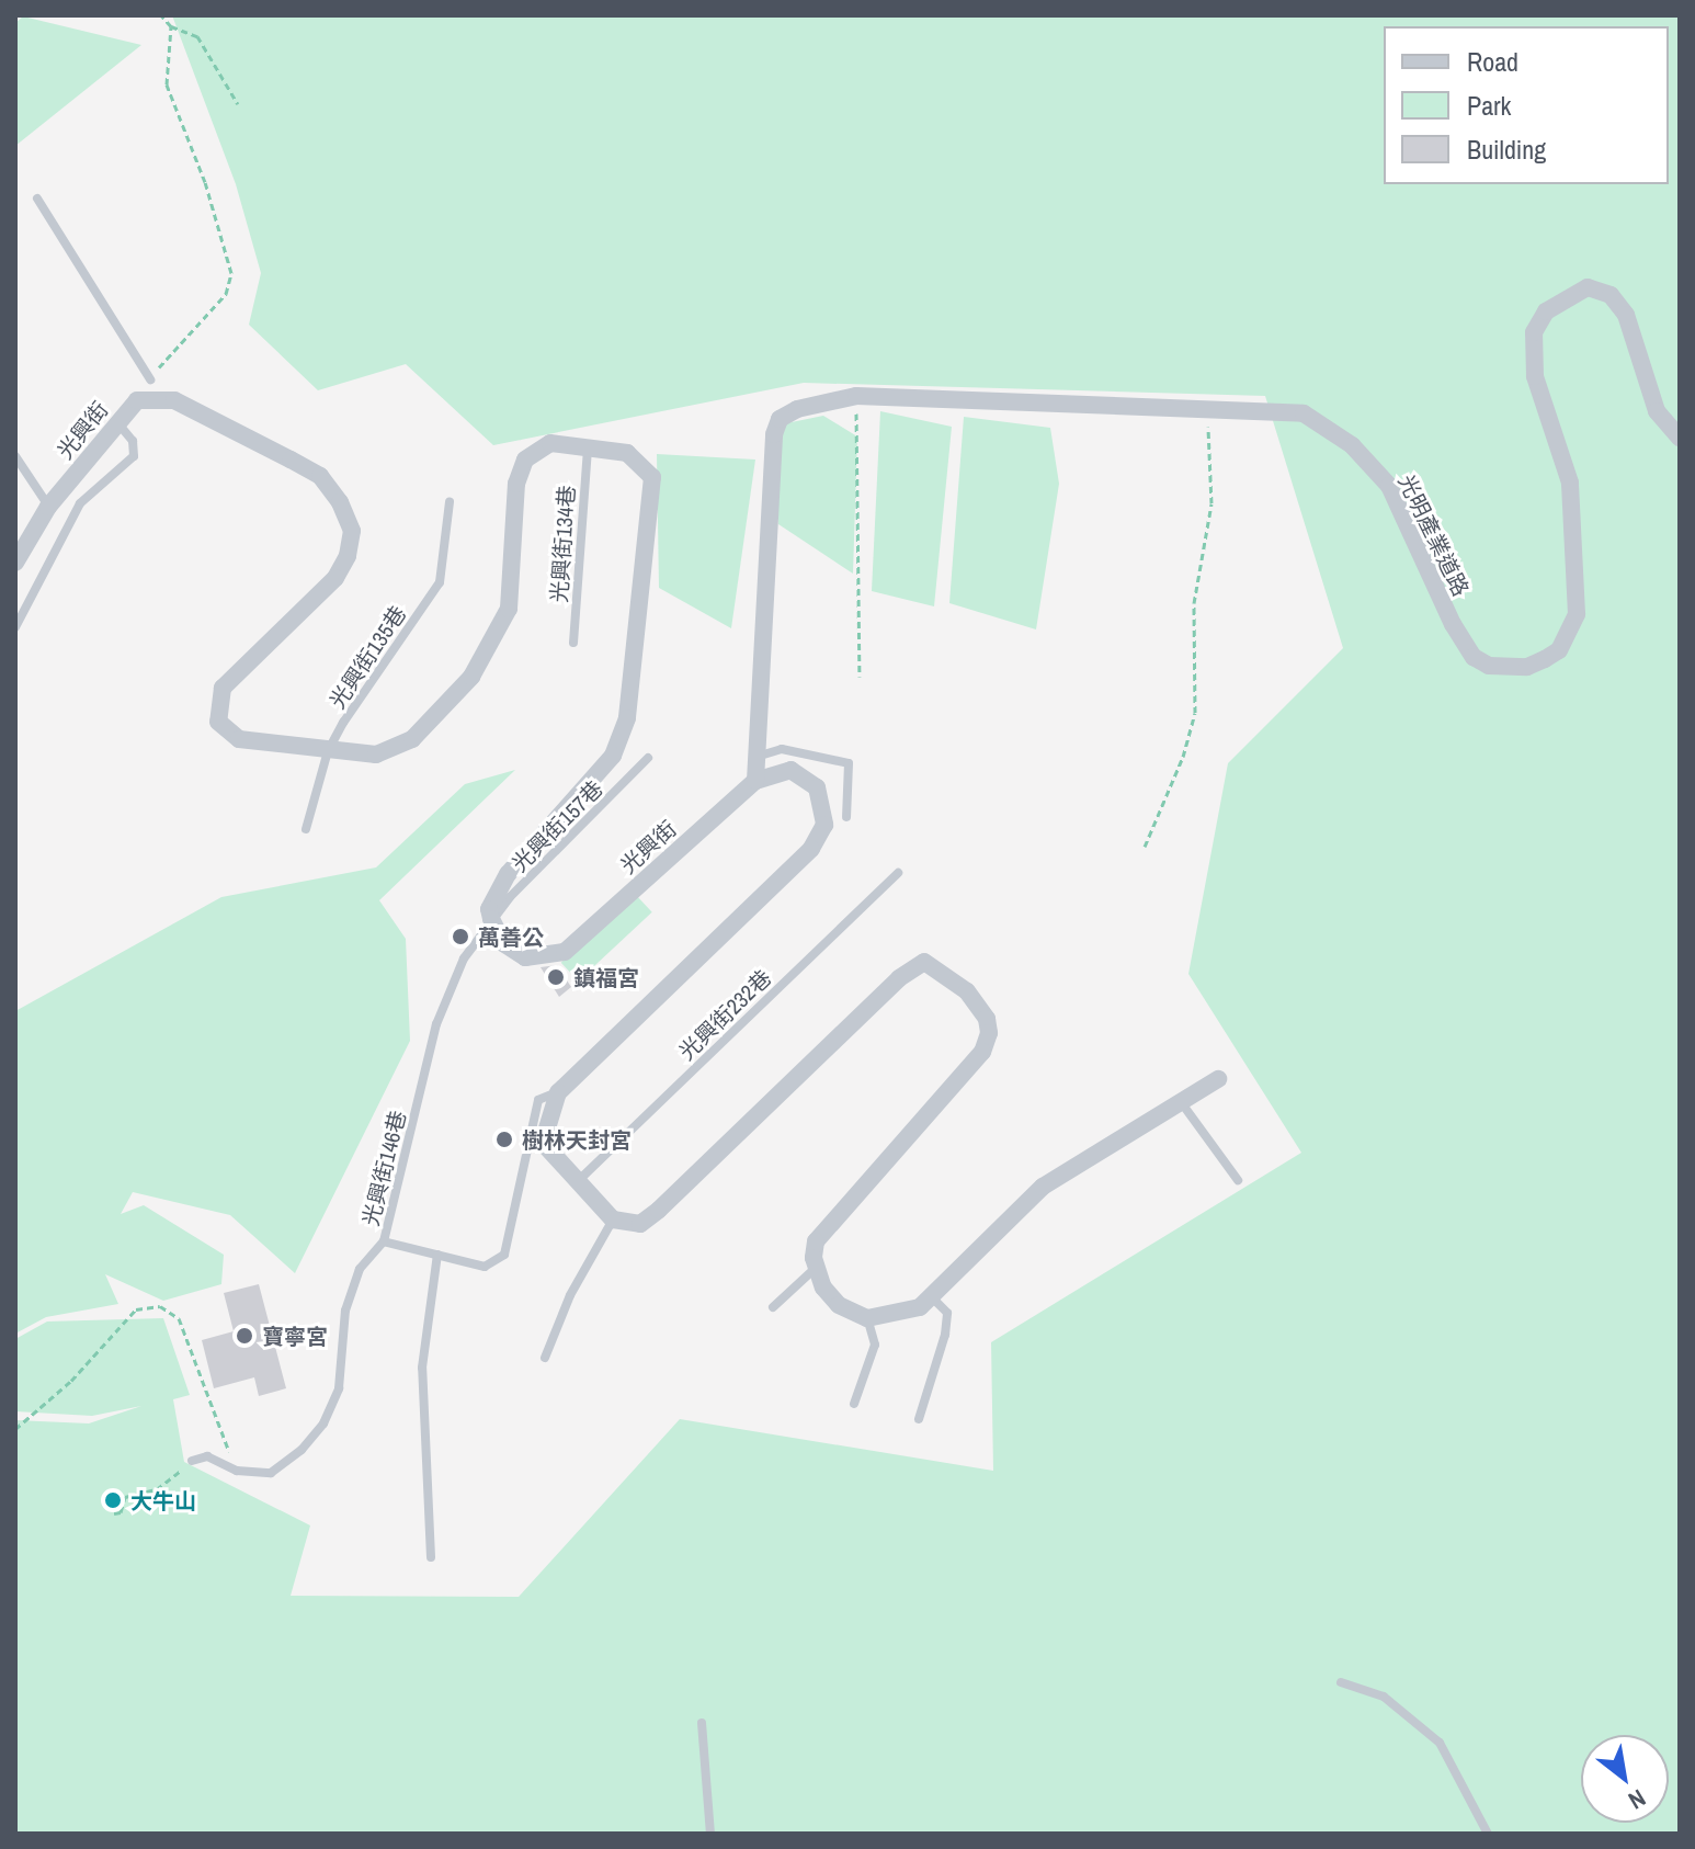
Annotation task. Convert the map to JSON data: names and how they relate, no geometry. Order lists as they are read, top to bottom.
{
  "streets": {
    "street": ["光興街", "光明產業道路"],
    "lane": [
      "光興街134巷",
      "光興街135巷",
      "光興街157巷",
      "光興街232巷",
      "光興街146巷"
    ]
  },
  "crossings": [
    ["光興街", "光明產業道路"],
    ["光興街", "光興街134巷"],
    ["光興街", "光興街135巷"],
    ["光興街", "光興街157巷"],
    ["光興街", "光興街146巷"],
    ["光興街157巷", "光興街146巷"]
  ],
  "places": [
    "萬善公",
    "鎮福宮",
    "樹林天封宮",
    "寶寧宮",
    "大牛山"
  ],
  "legend": ["Road", "Park", "Building"],
  "north": "bottom right"
}
